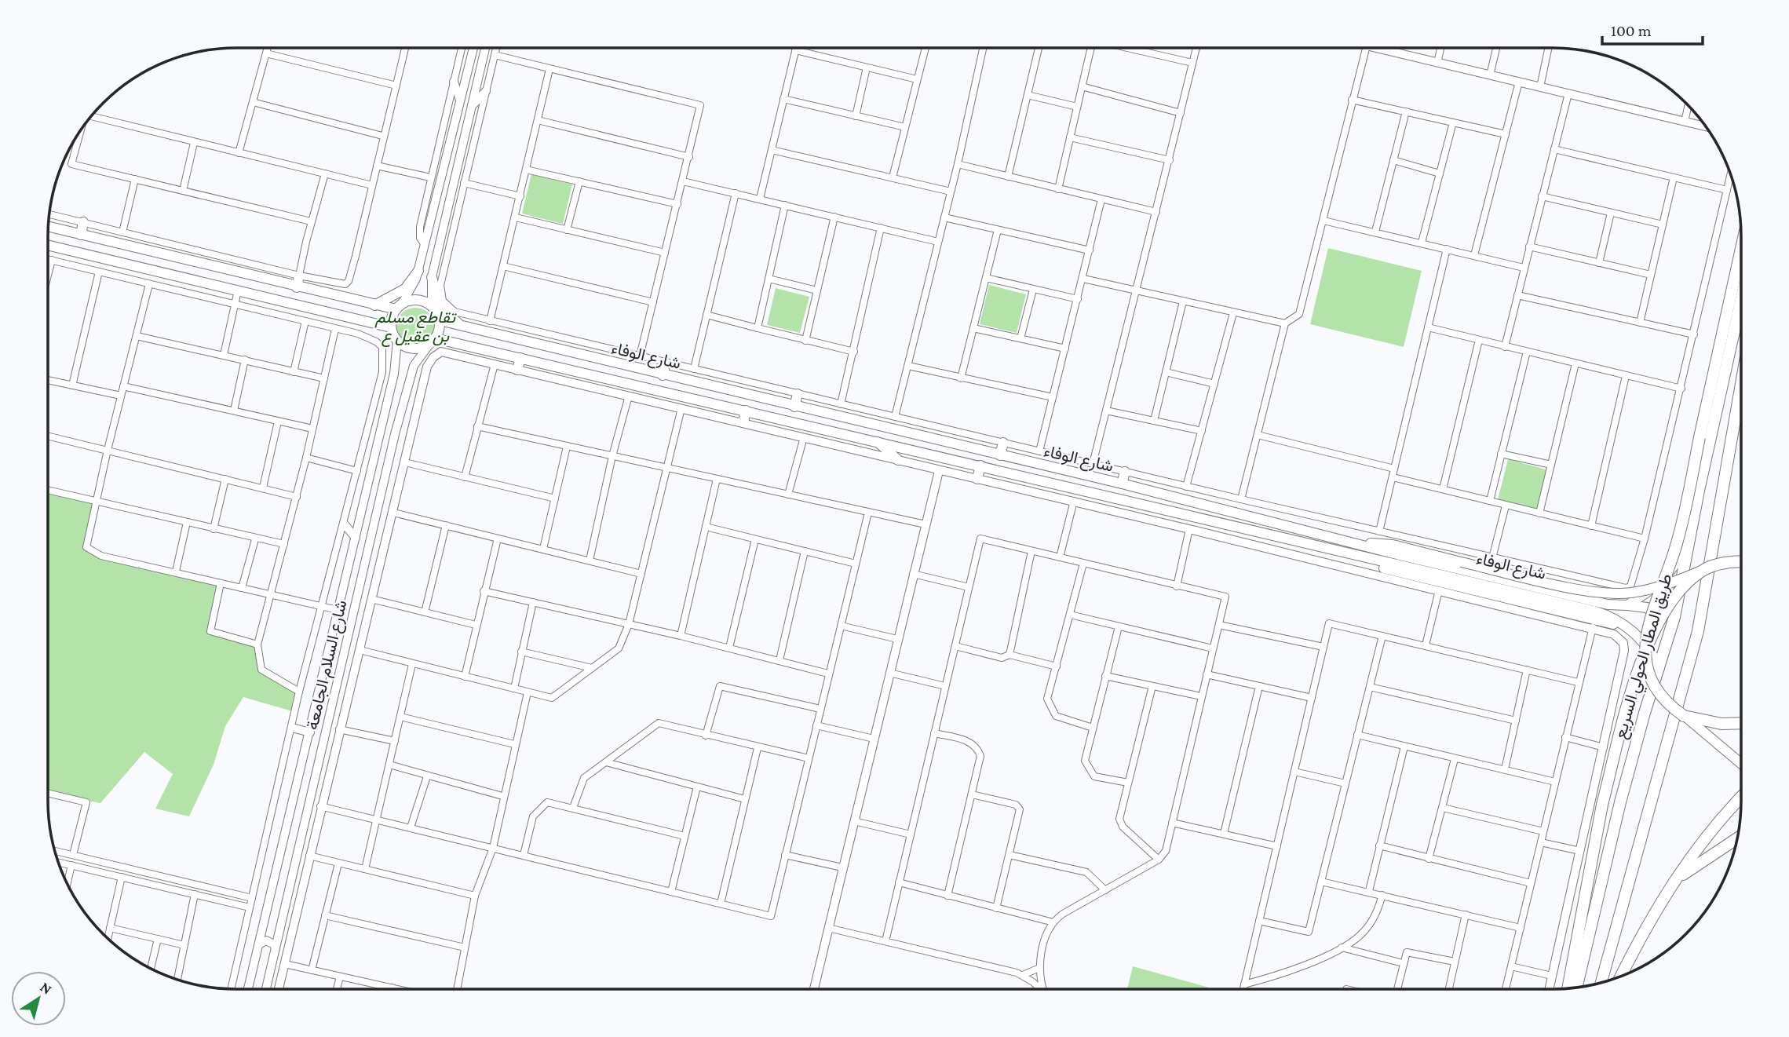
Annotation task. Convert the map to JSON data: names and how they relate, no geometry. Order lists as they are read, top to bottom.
{
  "streets": {
    "highway": ["طريق المطار الحولي السريع"],
    "main road": ["شارع الوفاء"],
    "street": ["شارع السلام الجامعة"]
  },
  "crossings": [
    ["شارع الوفاء", "طريق المطار الحولي السريع"],
    ["شارع الوفاء", "شارع السلام الجامعة"]
  ],
  "parks": ["تقاطع مسلم بن عقيل ع"],
  "scale_bar": "100 m",
  "north": "top right"
}
